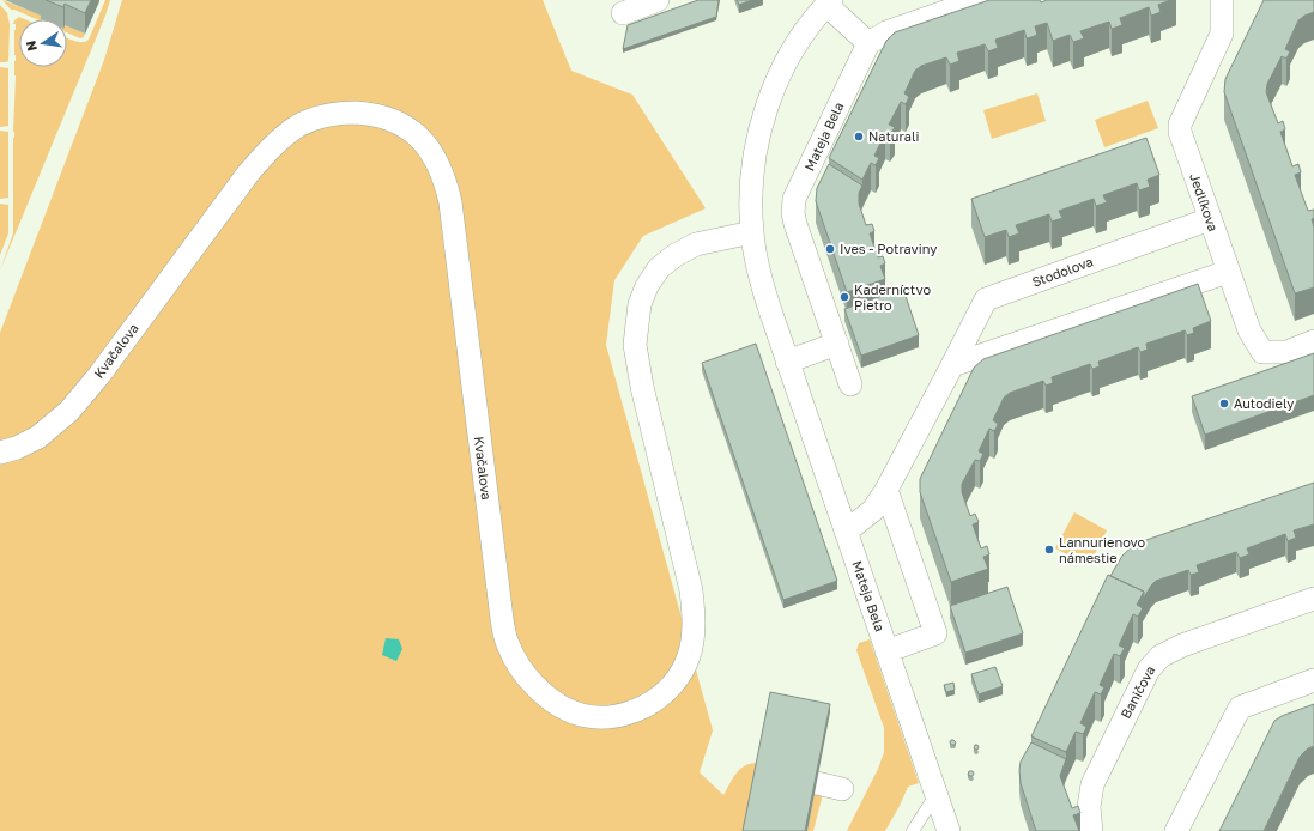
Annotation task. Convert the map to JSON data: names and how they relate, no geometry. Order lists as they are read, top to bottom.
{
  "streets": {
    "street": [
      "Mateja Bela",
      "Jedlíkova",
      "Stodolova",
      "Kvačalova",
      "Baničova"
    ]
  },
  "crossings": [
    ["Mateja Bela", "Stodolova"],
    ["Mateja Bela", "Kvačalova"],
    ["Jedlíkova", "Stodolova"]
  ],
  "places": [
    "Naturali",
    "Ives - Potraviny",
    "Kaderníctvo Pietro",
    "Autodiely",
    "Lannurienovo námestie"
  ],
  "north": "left"
}
